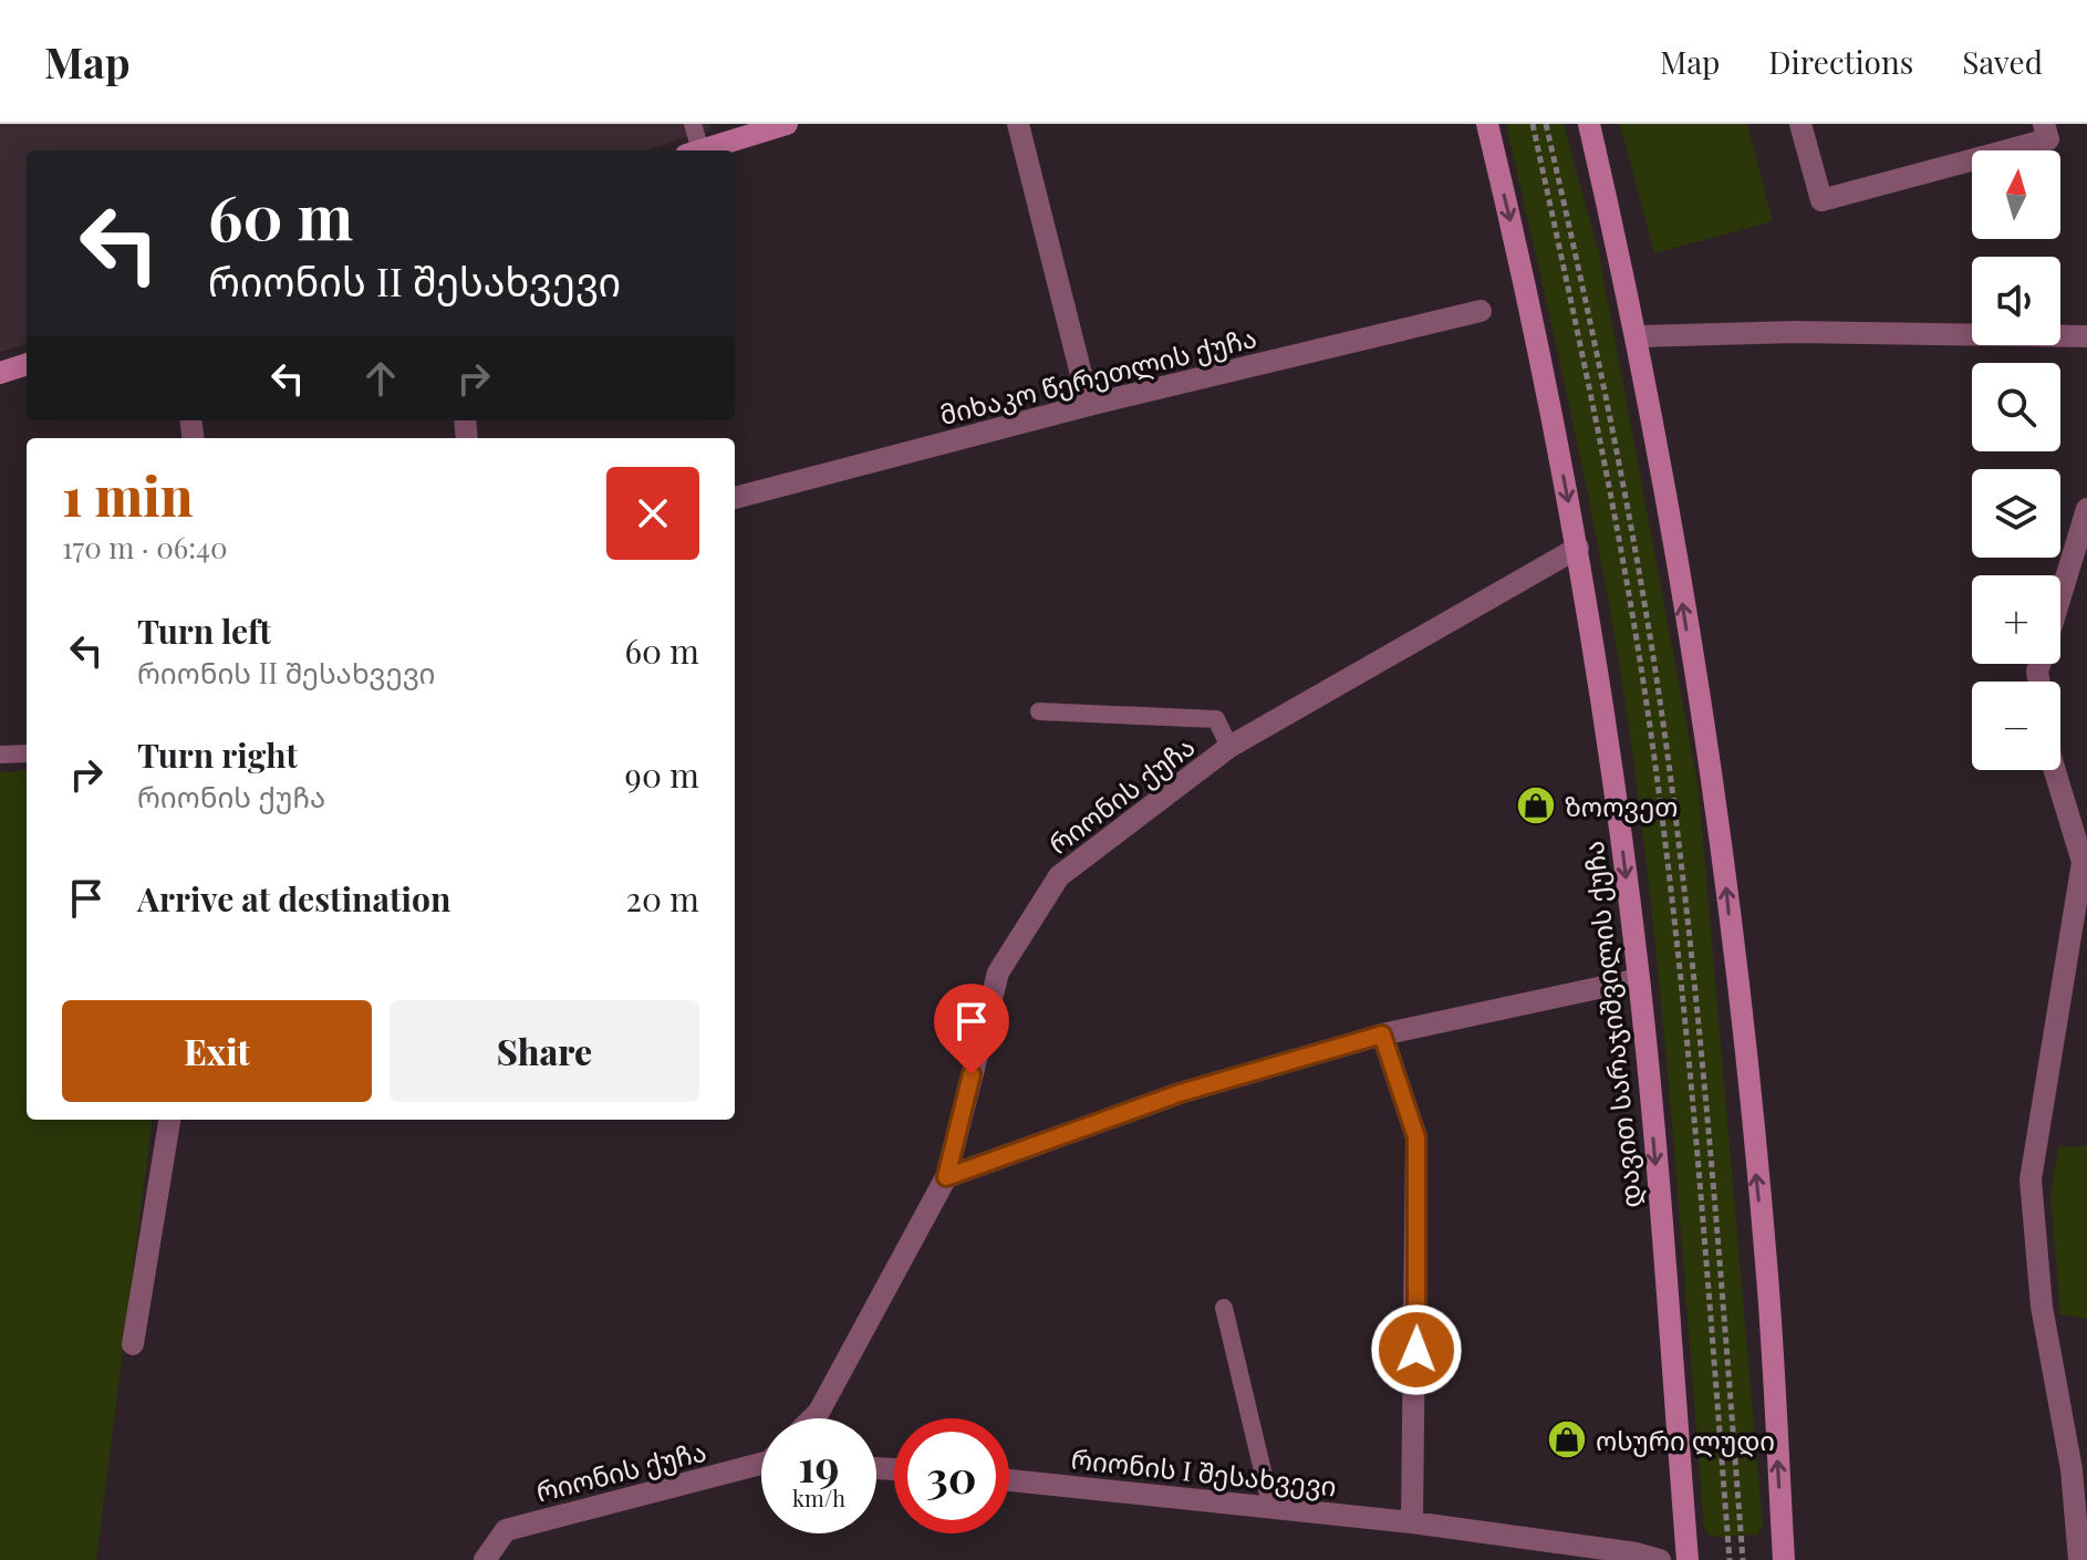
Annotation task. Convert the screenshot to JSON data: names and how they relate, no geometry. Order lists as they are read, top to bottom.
{
  "streets": {
    "main road": ["დავით სარაჯიშვილის ქუჩა"],
    "street": ["მიხაკო წერეთლის ქუჩა", "რიონის ქუჩა", "რიონის I შესახვევი"]
  },
  "crossings": [
    ["რიონის ქუჩა", "დავით სარაჯიშვილის ქუჩა"]
  ],
  "places": {
    "shop": ["ზოოვეთ", "ოსური ლუდი"]
  },
  "north": "top",
  "page": {
    "header": "Map",
    "nav": ["Map", "Directions", "Saved"],
    "map_buttons": ["+", "−"],
    "turn": ["60 m", "რიონის II შესახვევი"],
    "heading": ["1 min", "170 m · 06:40"],
    "list": [
      {
        "name": "Turn left",
        "note": "რიონის II შესახვევი",
        "value": "60 m"
      },
      {
        "name": "Turn right",
        "note": "რიონის ქუჩა",
        "value": "90 m"
      },
      {
        "name": "Arrive at destination",
        "value": "20 m"
      }
    ],
    "buttons": ["Exit", "Share"],
    "speed": "19 km/h",
    "limit": "30"
  }
}
